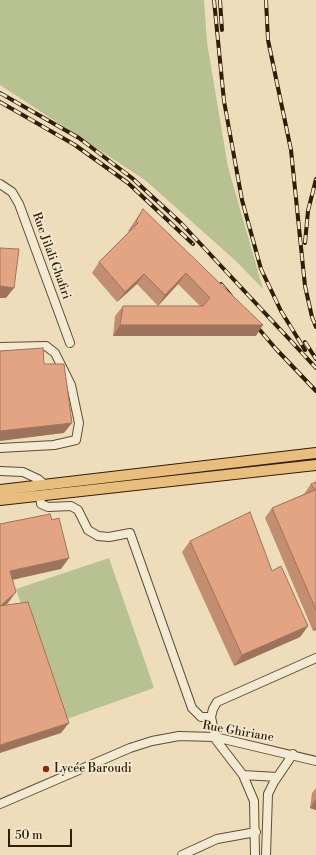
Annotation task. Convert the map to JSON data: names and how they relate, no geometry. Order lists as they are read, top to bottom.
{
  "streets": {
    "street": ["Rue Jilali Ghafiri", "Rue Ghiriane"]
  },
  "places": ["Lycée Baroudi"],
  "scale_bar": "50 m"
}
